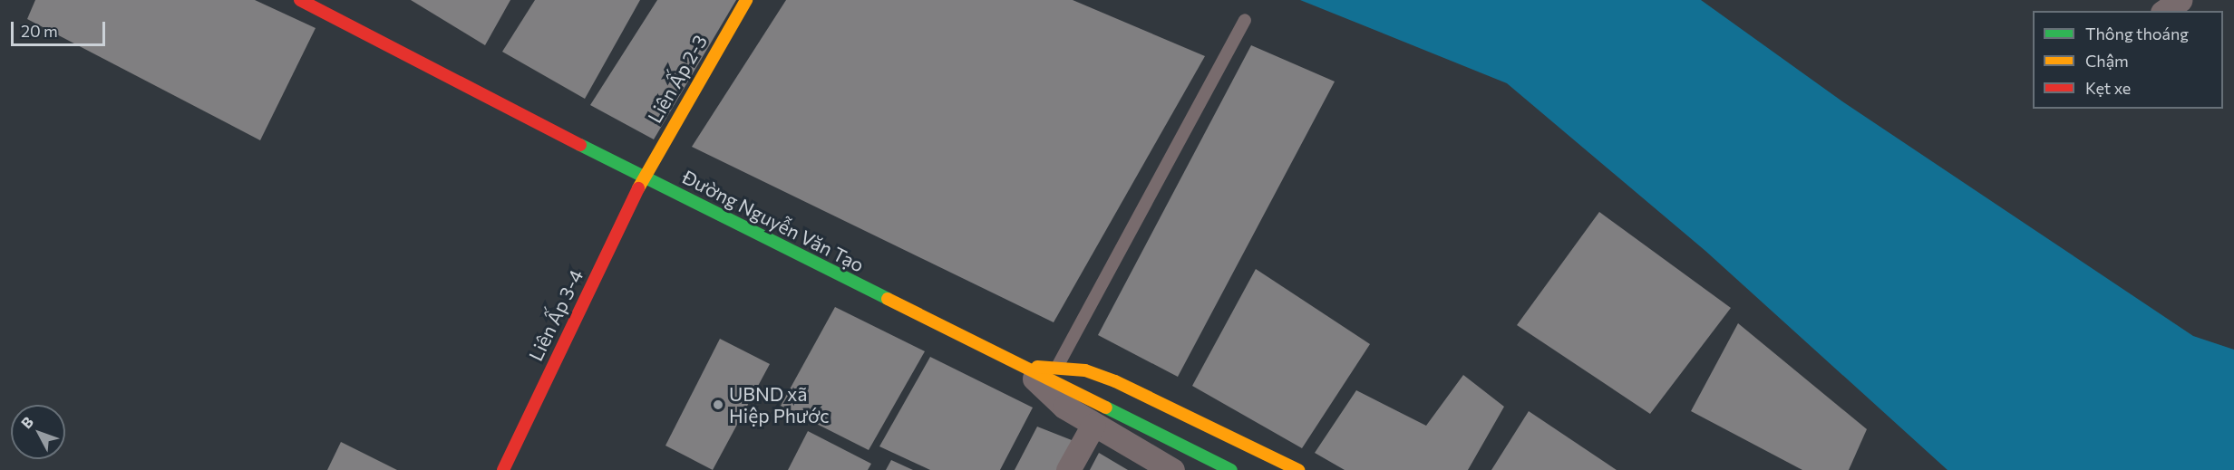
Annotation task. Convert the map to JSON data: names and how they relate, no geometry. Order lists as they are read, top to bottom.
{
  "streets": {
    "main road": ["Liên Ấp 2-3", "Đường Nguyễn Văn Tạo", "Liên Ấp 3-4"]
  },
  "crossings": [
    ["Liên Ấp 2-3", "Đường Nguyễn Văn Tạo"],
    ["Liên Ấp 2-3", "Liên Ấp 3-4"],
    ["Đường Nguyễn Văn Tạo", "Liên Ấp 3-4"]
  ],
  "places": ["UBND xã Hiệp Phước"],
  "legend": ["Thông thoáng", "Chậm", "Kẹt xe"],
  "scale_bar": "20 m",
  "north": "top left"
}
